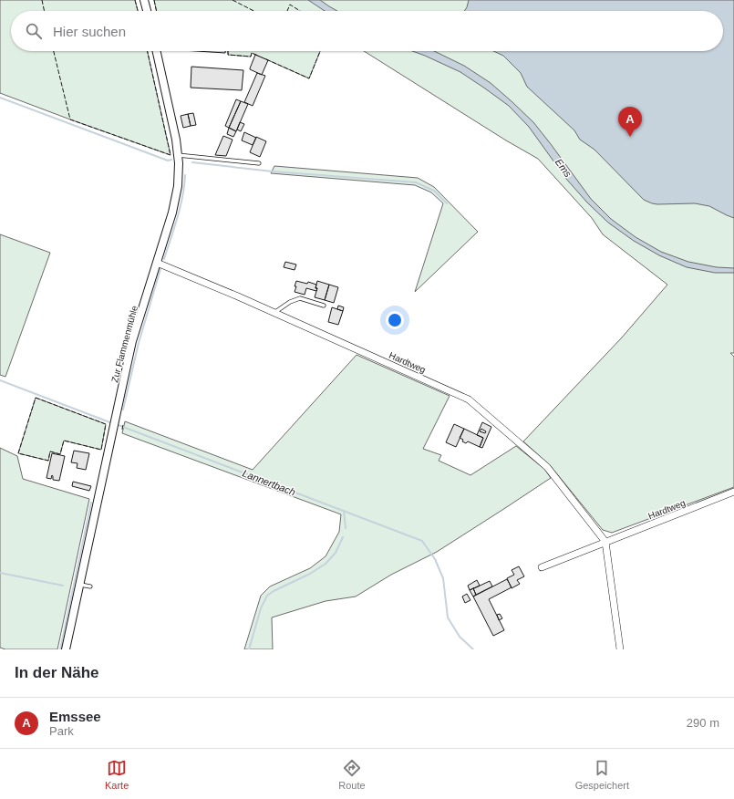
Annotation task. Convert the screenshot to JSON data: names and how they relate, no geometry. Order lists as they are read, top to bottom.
{
  "streets": {
    "street": ["Zur Flammenmühle", "Hardtweg"]
  },
  "crossings": [
    ["Zur Flammenmühle", "Hardtweg"]
  ],
  "water": ["Ems", "Lannertbach"],
  "page": {
    "search": "Hier suchen",
    "pins": "A",
    "heading": "In der Nähe",
    "list": [
      {
        "mark": "A",
        "name": "Emssee",
        "note": "Park",
        "value": "290 m"
      }
    ],
    "nav": ["Karte", "Route", "Gespeichert"]
  }
}
